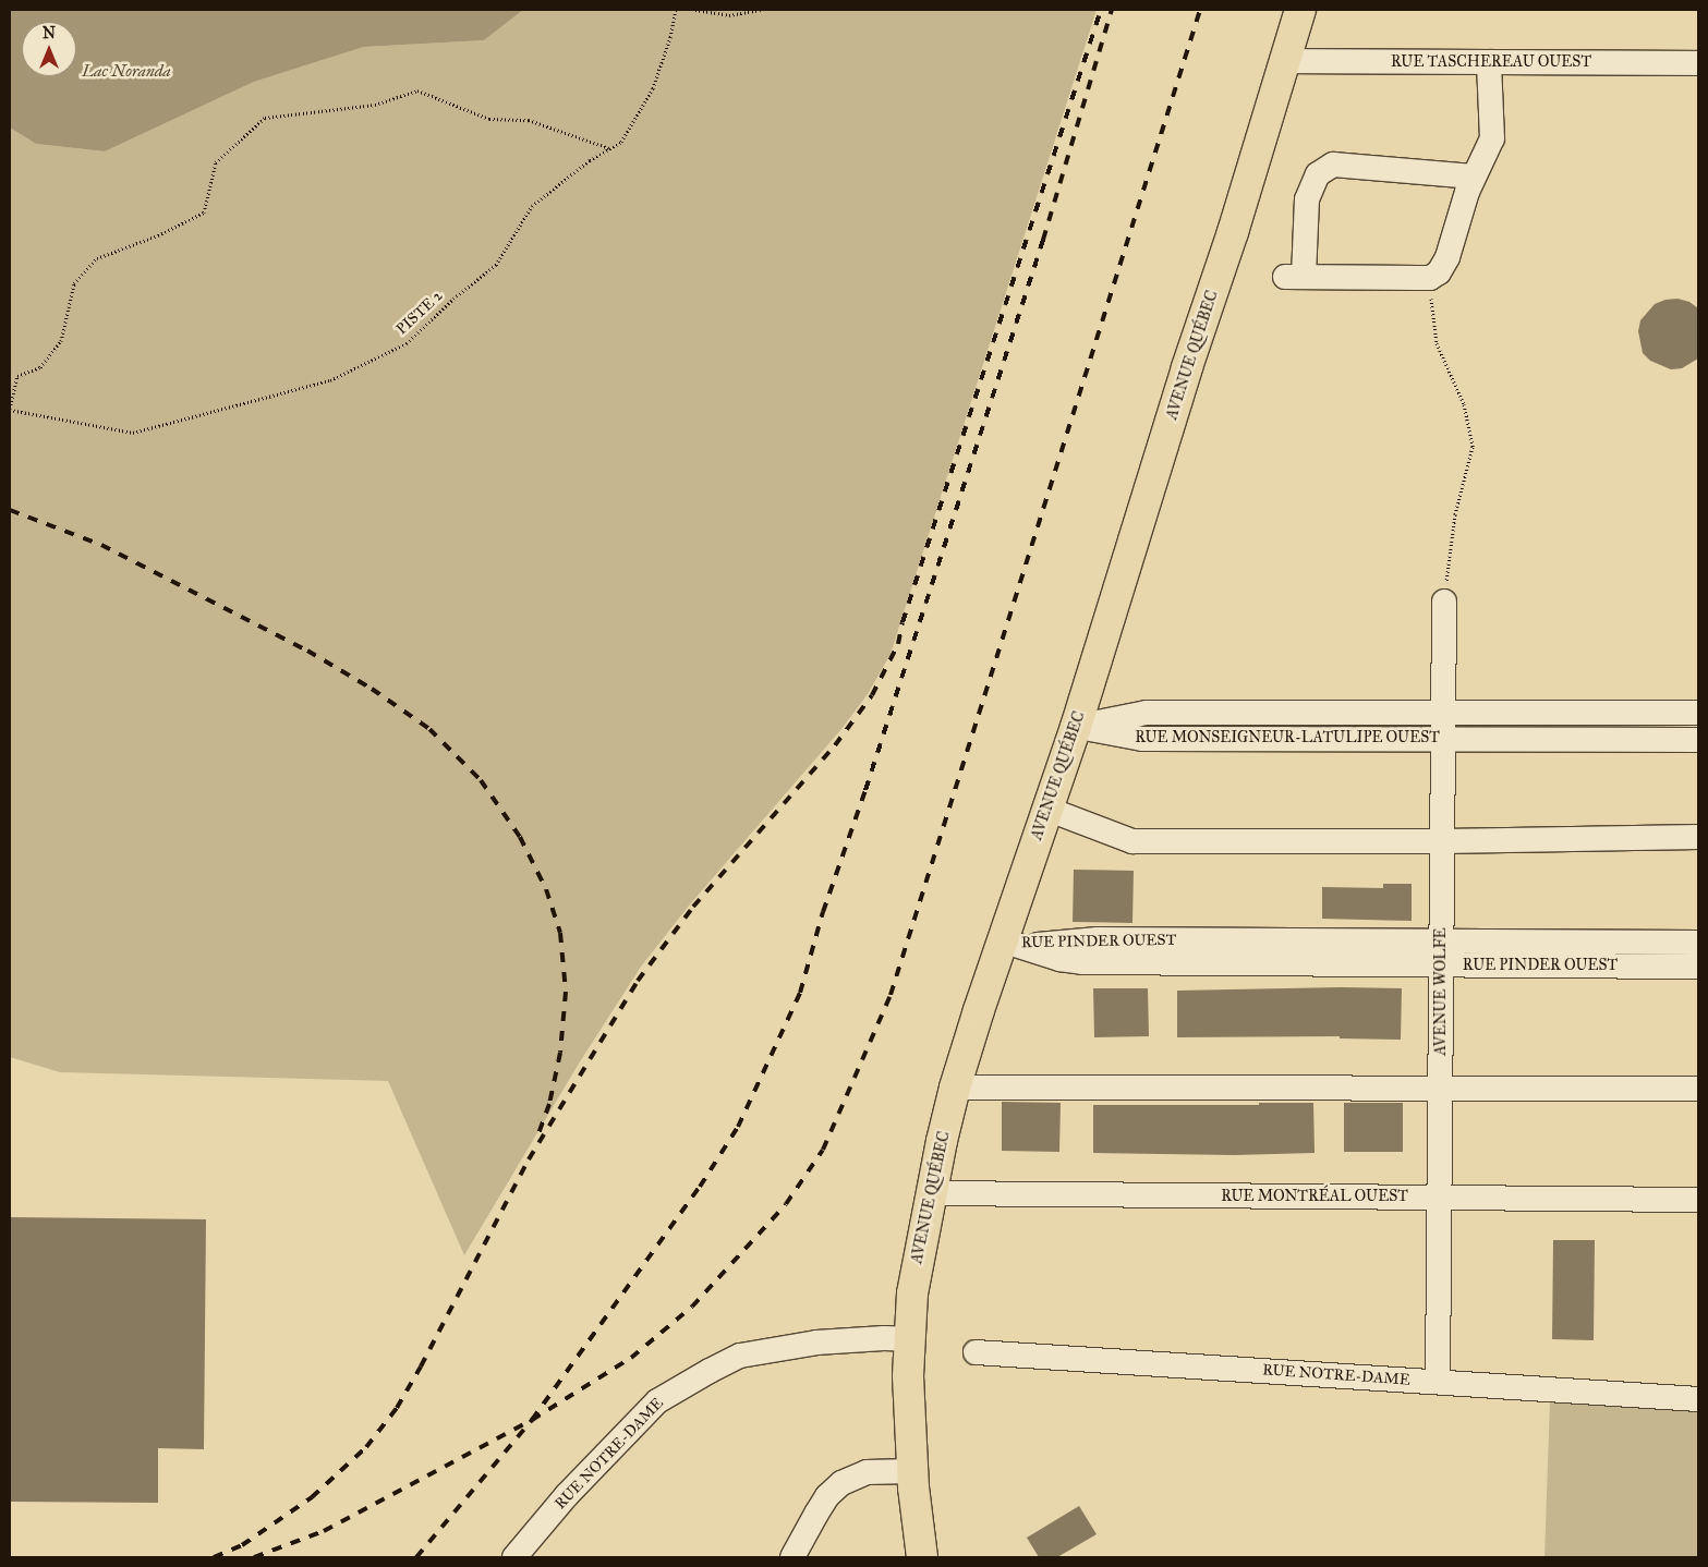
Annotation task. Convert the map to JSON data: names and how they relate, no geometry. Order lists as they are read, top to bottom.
{
  "streets": {
    "main road": ["AVENUE QUÉBEC"],
    "street": [
      "RUE TASCHEREAU OUEST",
      "RUE MONSEIGNEUR-LATULIPE OUEST",
      "RUE PINDER OUEST",
      "AVENUE WOLFE",
      "RUE MONTRÉAL OUEST",
      "RUE NOTRE-DAME"
    ],
    "path": ["PISTE 2"]
  },
  "crossings": [
    ["RUE TASCHEREAU OUEST", "AVENUE QUÉBEC"],
    ["AVENUE QUÉBEC", "RUE MONSEIGNEUR-LATULIPE OUEST"],
    ["AVENUE QUÉBEC", "RUE PINDER OUEST"],
    ["AVENUE QUÉBEC", "RUE MONTRÉAL OUEST"],
    ["AVENUE QUÉBEC", "RUE NOTRE-DAME"],
    ["RUE MONSEIGNEUR-LATULIPE OUEST", "AVENUE WOLFE"],
    ["RUE PINDER OUEST", "AVENUE WOLFE"],
    ["AVENUE WOLFE", "RUE MONTRÉAL OUEST"],
    ["AVENUE WOLFE", "RUE NOTRE-DAME"]
  ],
  "water": ["Lac Noranda"],
  "north": "top"
}
